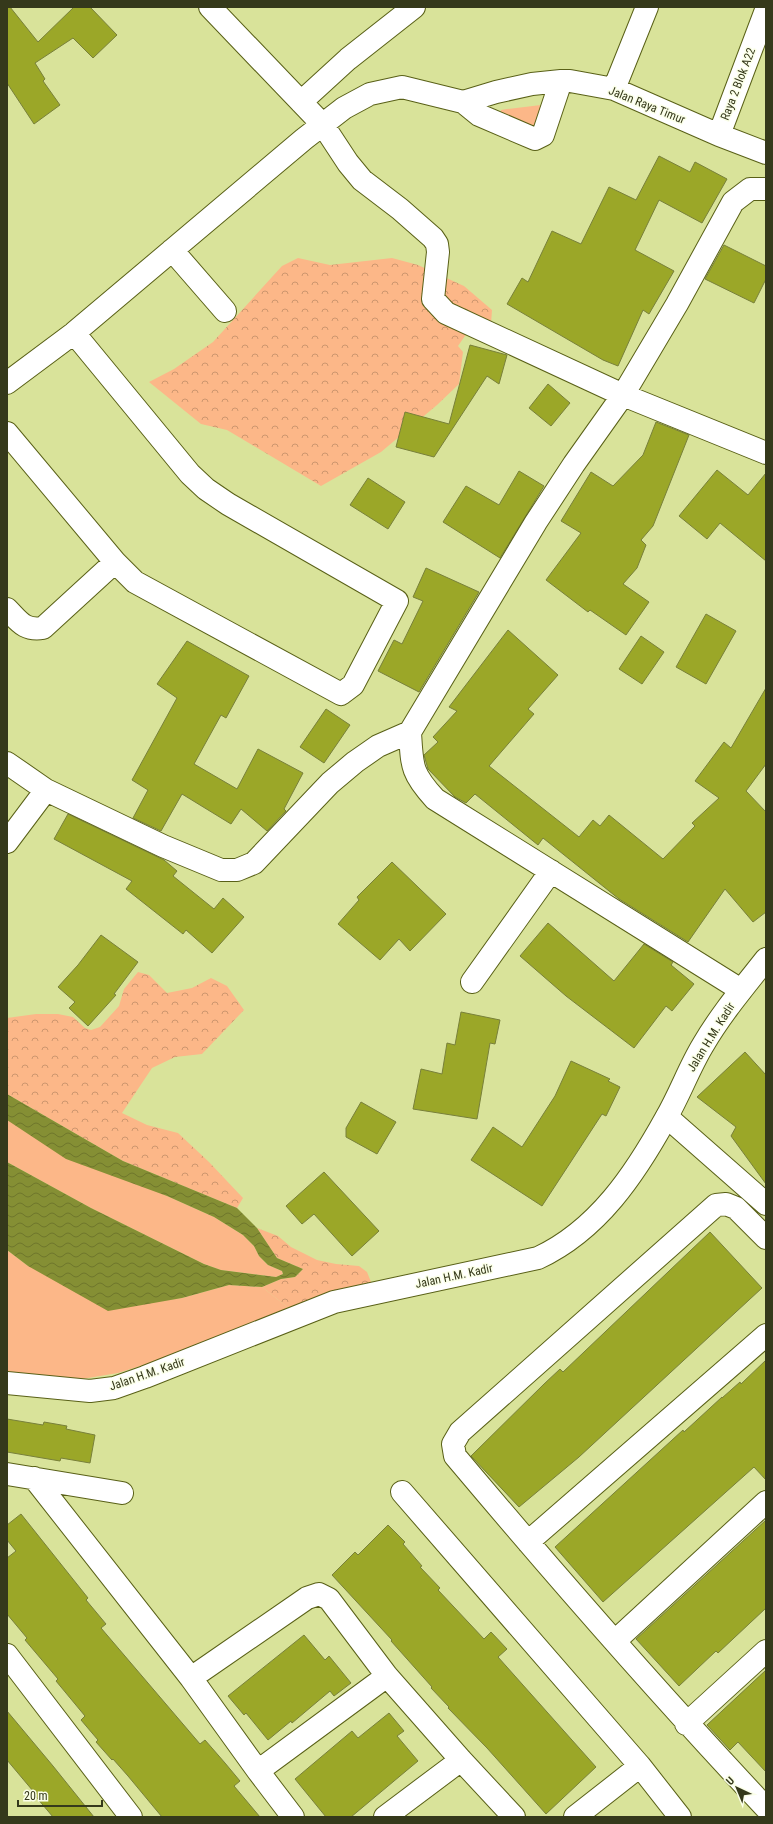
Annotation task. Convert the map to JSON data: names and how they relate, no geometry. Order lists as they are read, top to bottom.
{
  "streets": {
    "street": ["Raya 2 Blok A22", "Jalan Raya Timur", "Jalan H.M. Kadir"]
  },
  "crossings": [
    ["Raya 2 Blok A22", "Jalan Raya Timur"]
  ],
  "scale_bar": "20 m",
  "north": "top left"
}
